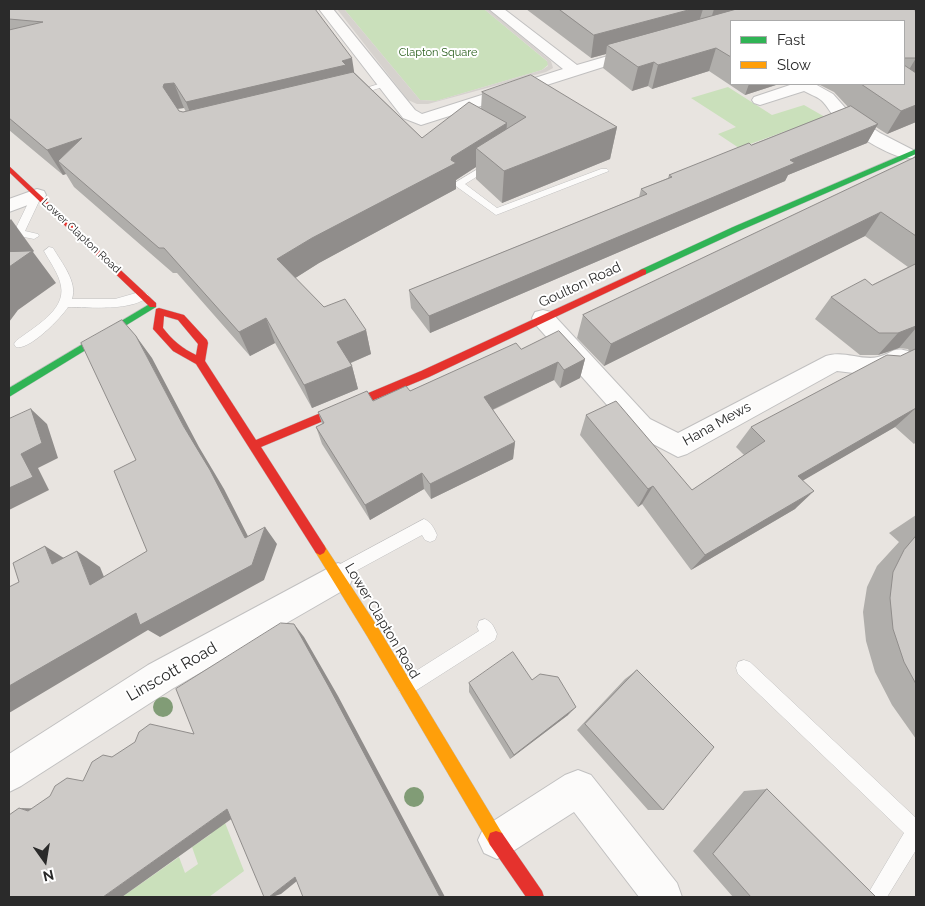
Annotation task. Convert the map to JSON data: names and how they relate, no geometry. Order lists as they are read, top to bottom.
{
  "streets": {
    "main road": ["Lower Clapton Road", "Goulton Road"],
    "street": ["Hana Mews", "Linscott Road"]
  },
  "crossings": [
    ["Lower Clapton Road", "Goulton Road"],
    ["Lower Clapton Road", "Linscott Road"],
    ["Goulton Road", "Hana Mews"]
  ],
  "parks": ["Clapton Square"],
  "legend": ["Fast", "Slow"],
  "north": "bottom"
}
